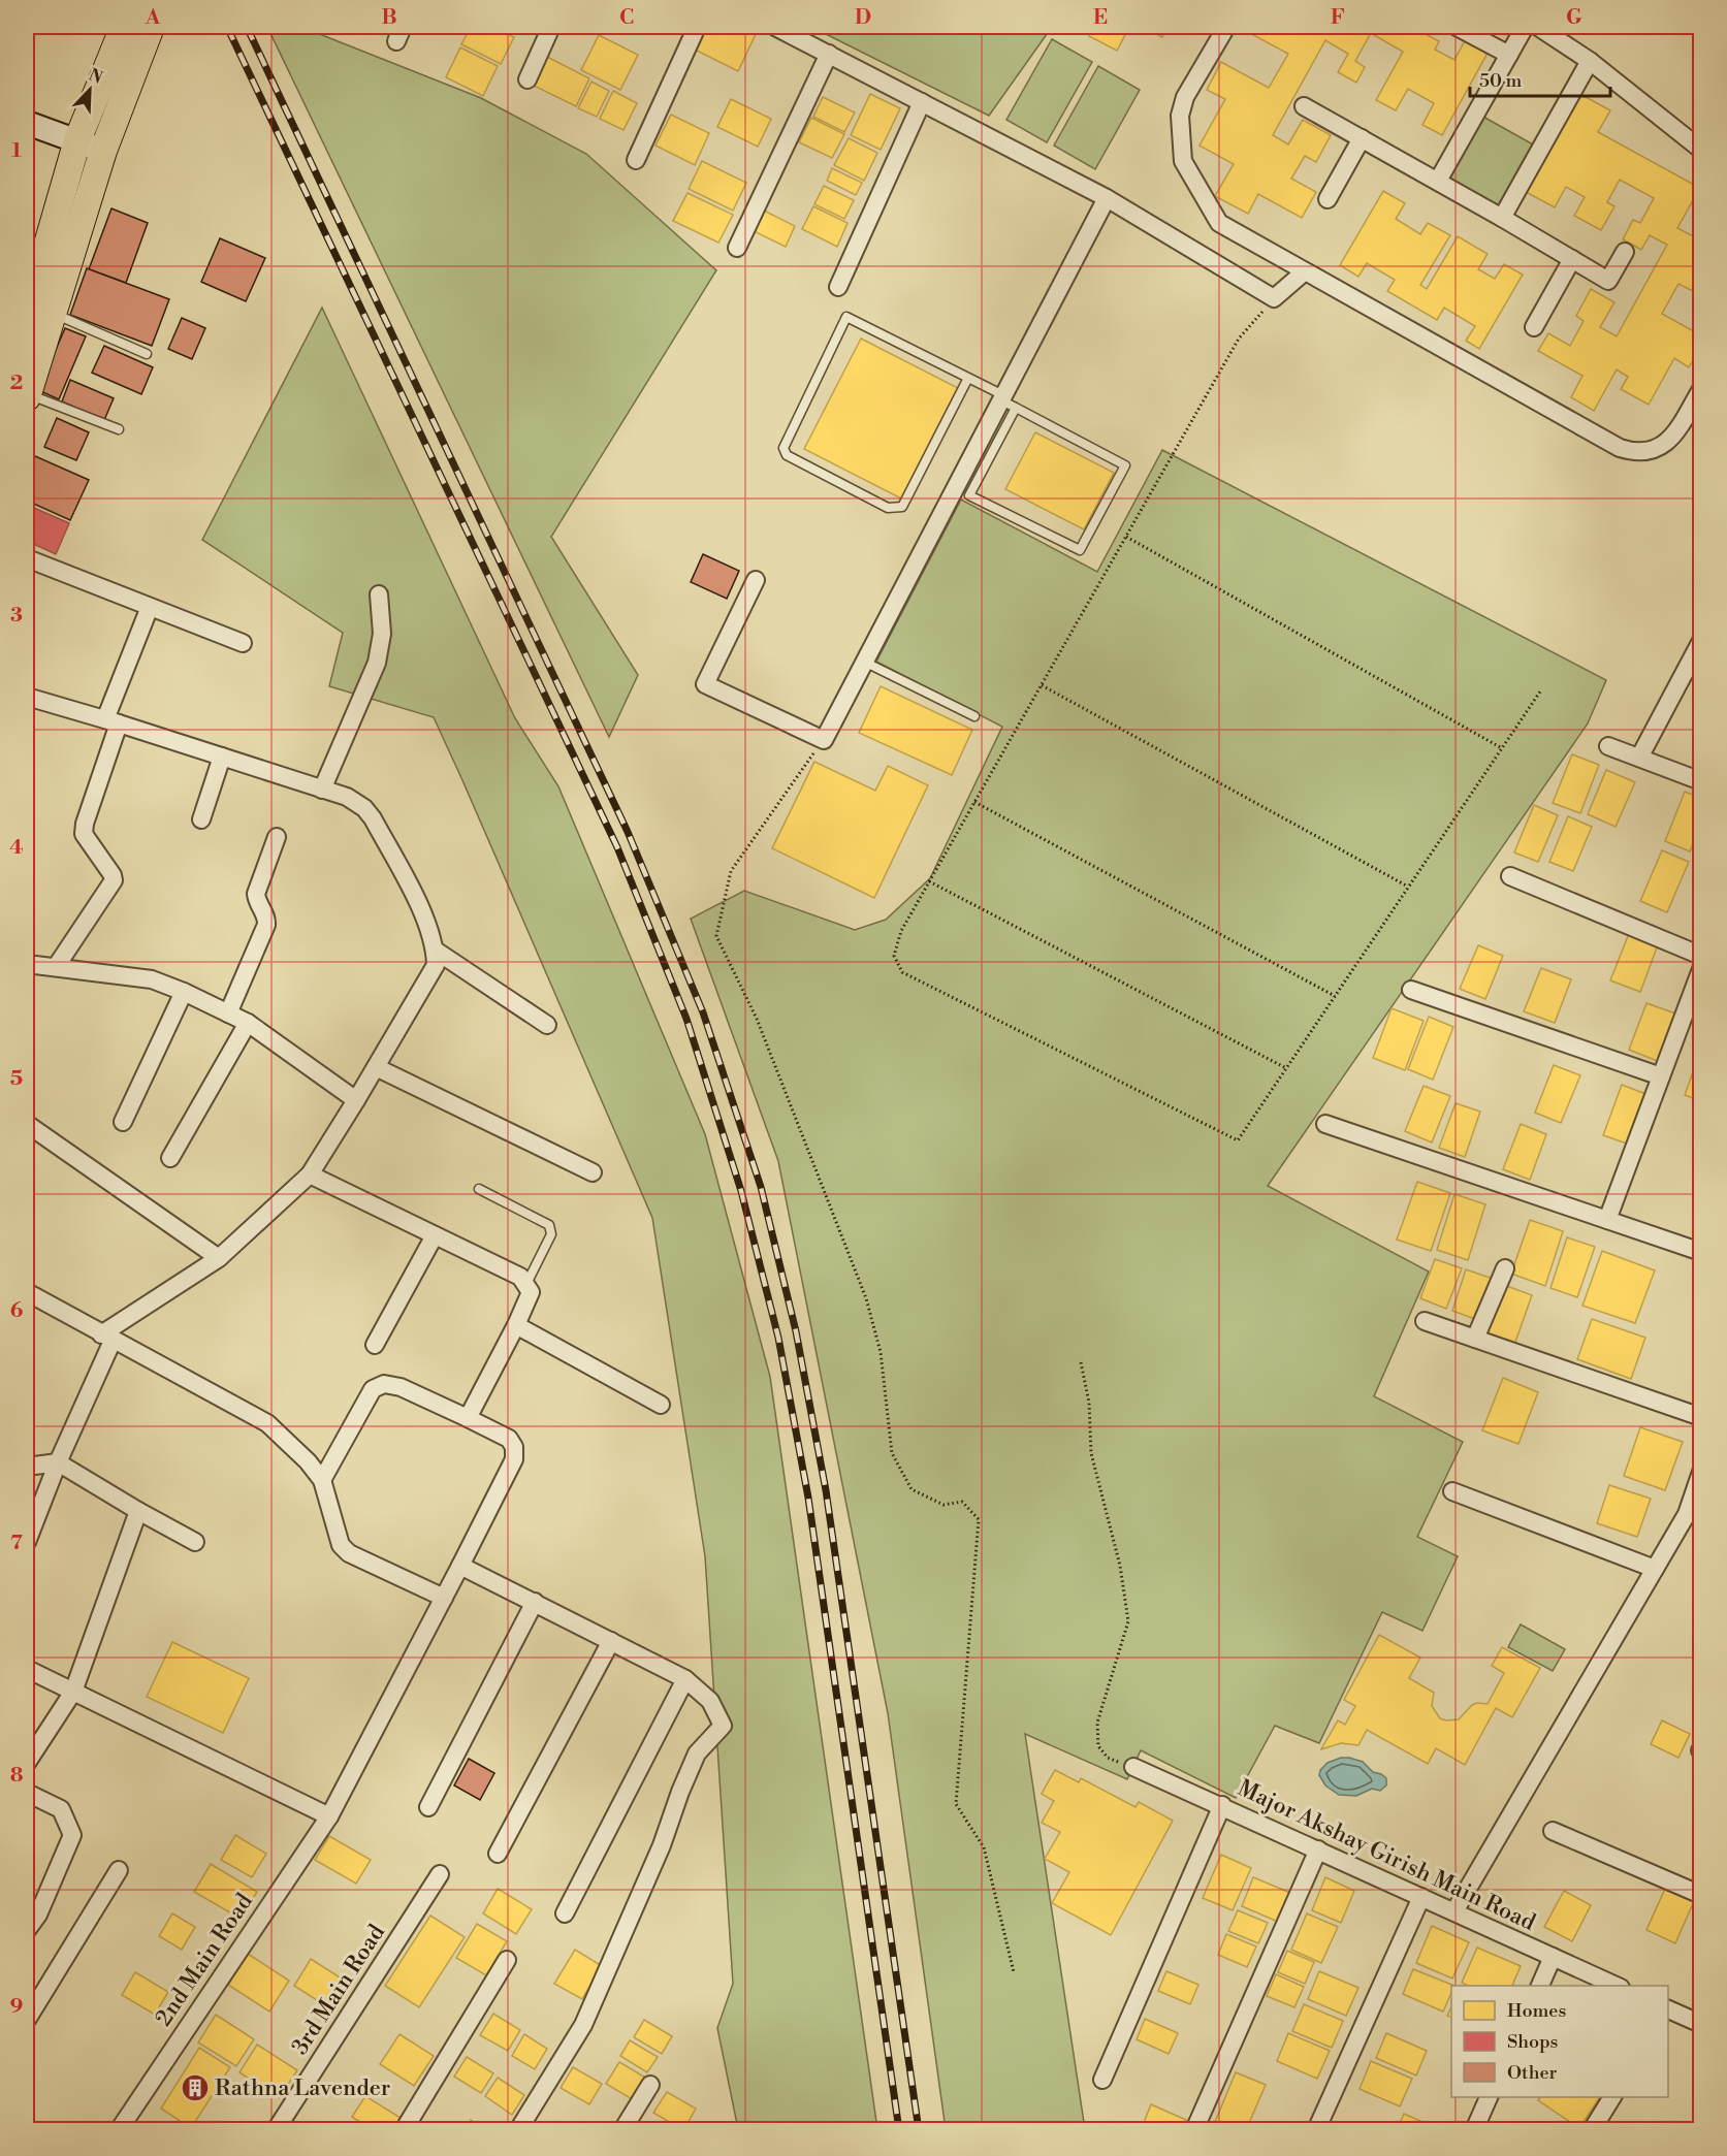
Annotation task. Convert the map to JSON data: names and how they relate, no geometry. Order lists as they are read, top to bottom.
{
  "streets": {
    "street": ["Major Akshay Girish Main Road", "2nd Main Road", "3rd Main Road"]
  },
  "places": {
    "building": ["Rathna Lavender"]
  },
  "legend": ["Homes", "Shops", "Other"],
  "scale_bar": "50 m",
  "north": "top right",
  "grid": {
    "columns": [
      "A",
      "B",
      "C",
      "D",
      "E",
      "F",
      "G"
    ],
    "rows": [
      "1",
      "2",
      "3",
      "4",
      "5",
      "6",
      "7",
      "8",
      "9"
    ]
  }
}
